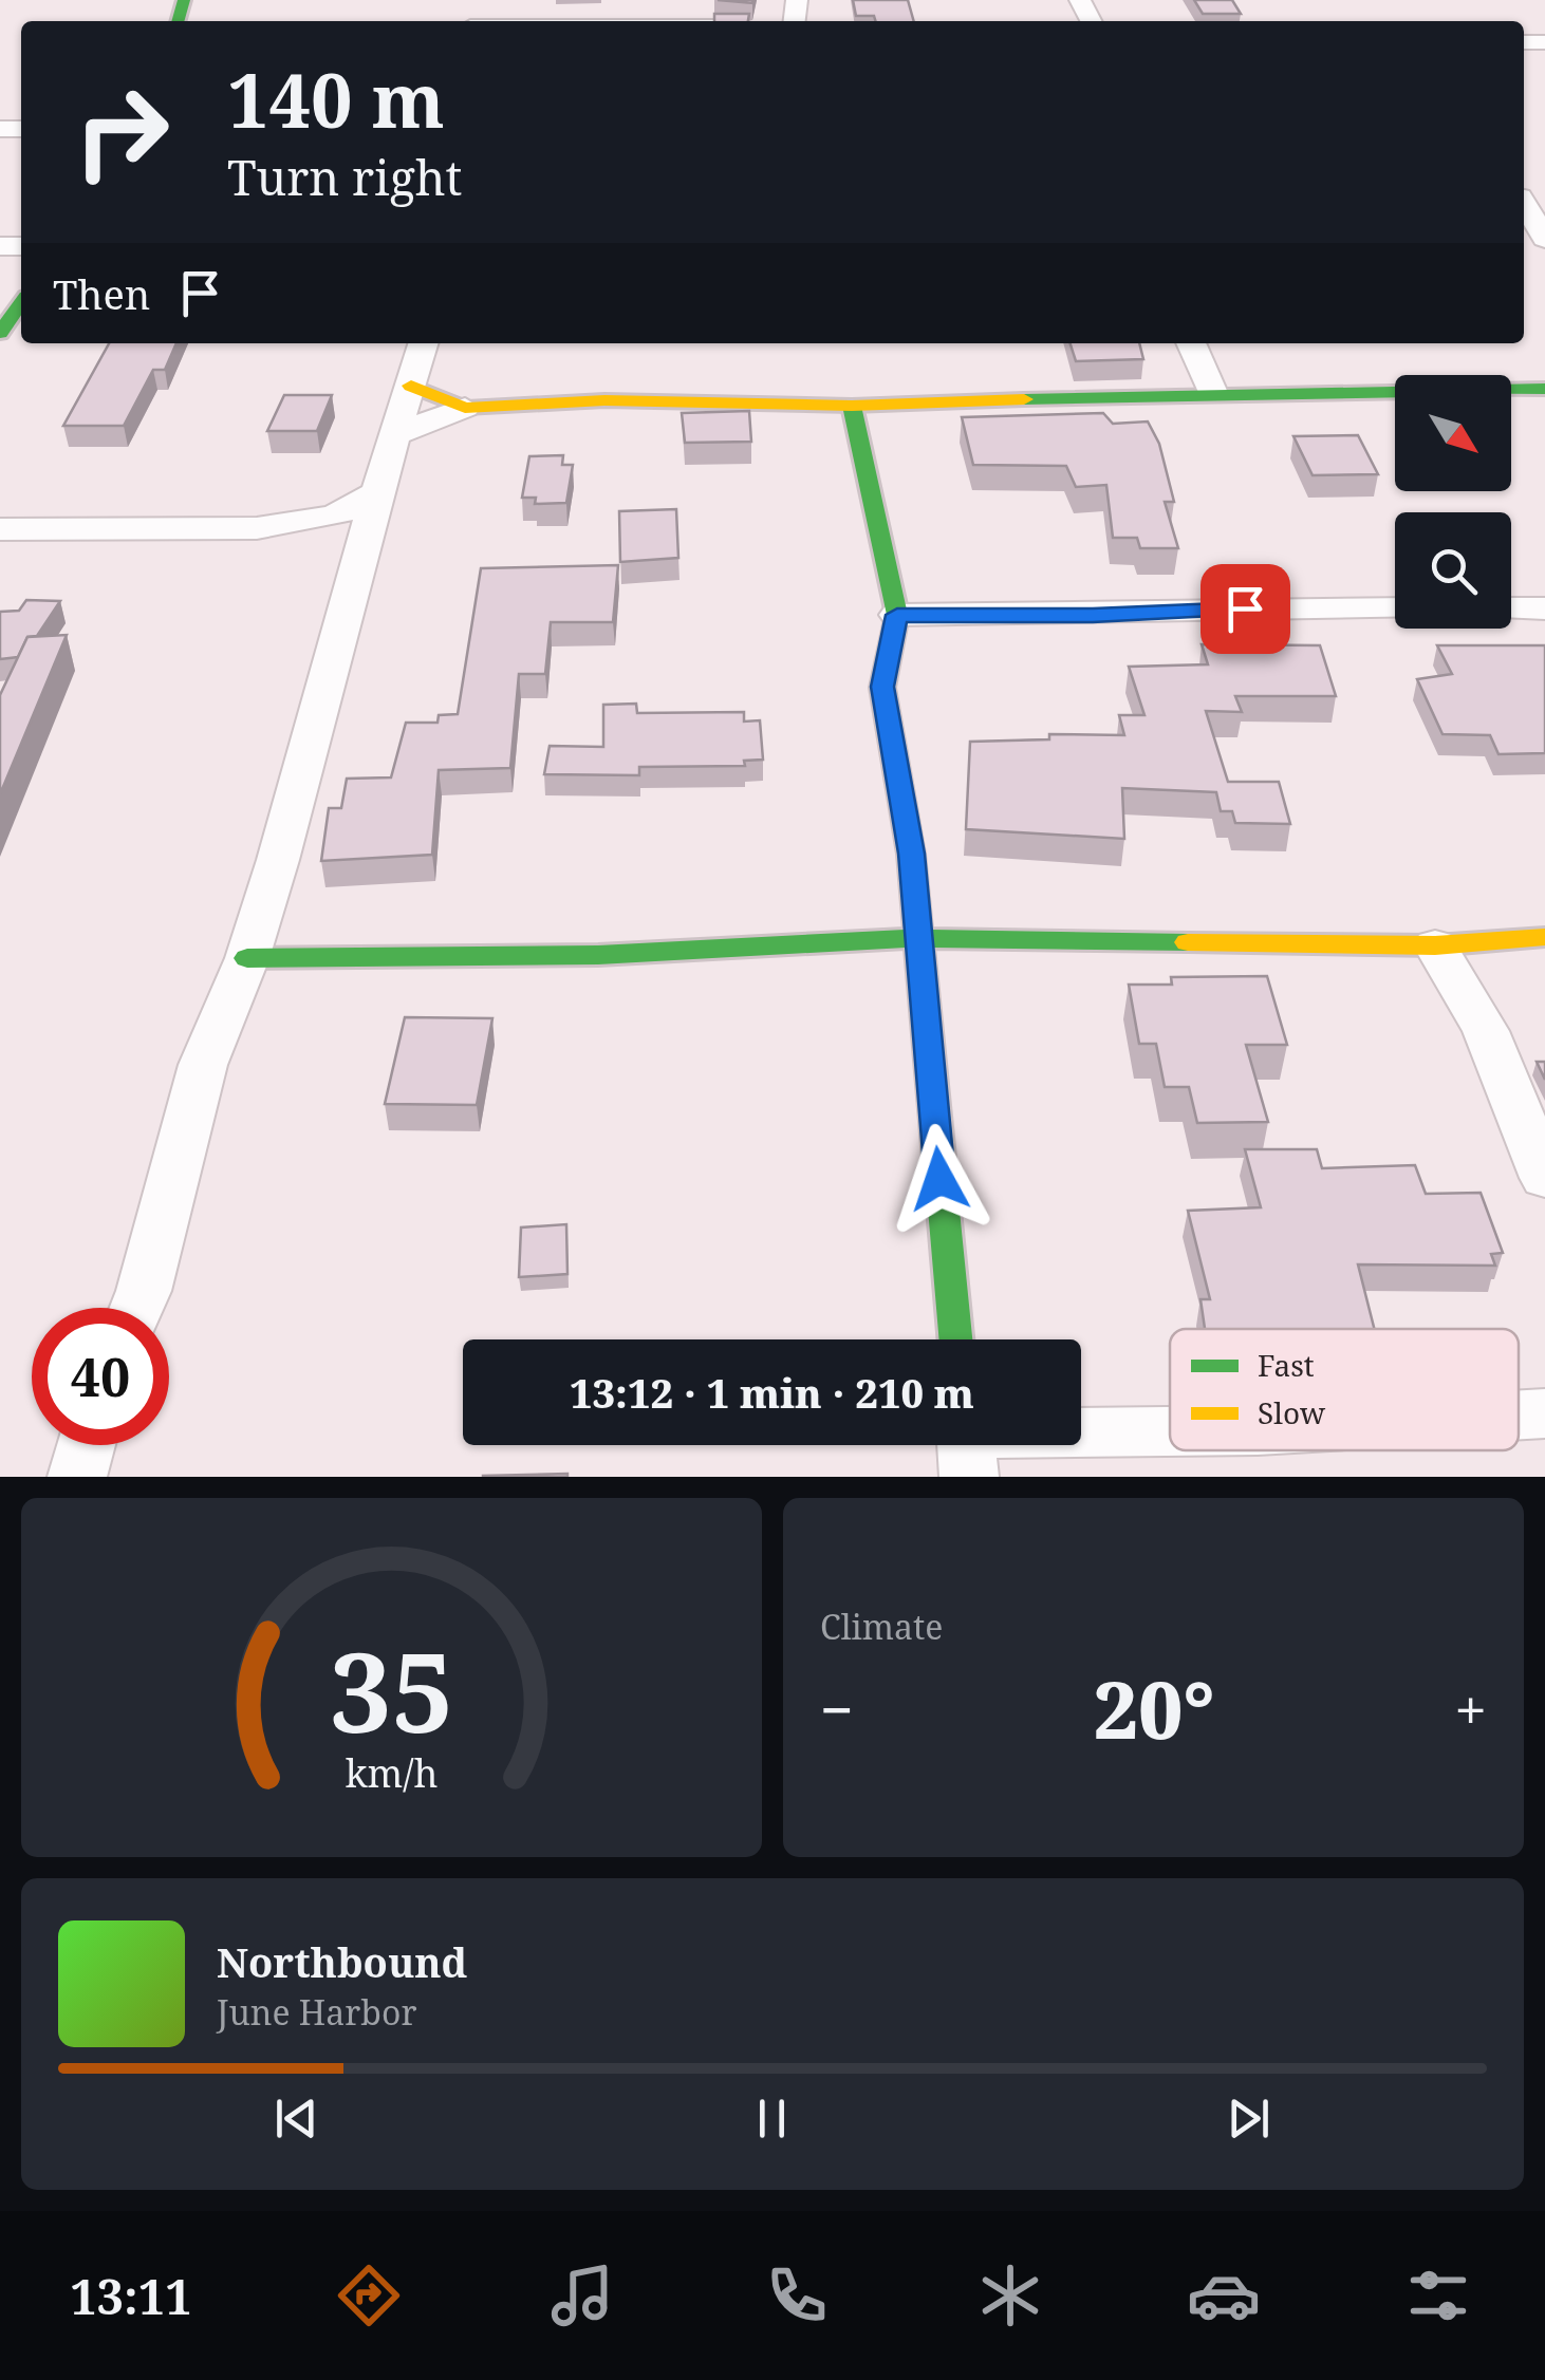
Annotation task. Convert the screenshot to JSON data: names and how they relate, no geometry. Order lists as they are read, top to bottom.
{
  "legend": ["Fast", "Slow"],
  "north": "bottom right",
  "page": {
    "turn": ["140 m", "Turn right"],
    "then": "Then",
    "limit": "40",
    "trip": "13:12 · 1 min · 210 m",
    "tile": "Climate",
    "heat": ["−", "20°", "+"],
    "song": ["Northbound", "June Harbor"],
    "tabs": "13:11",
    "gauge": ["35", "km/h"]
  }
}
